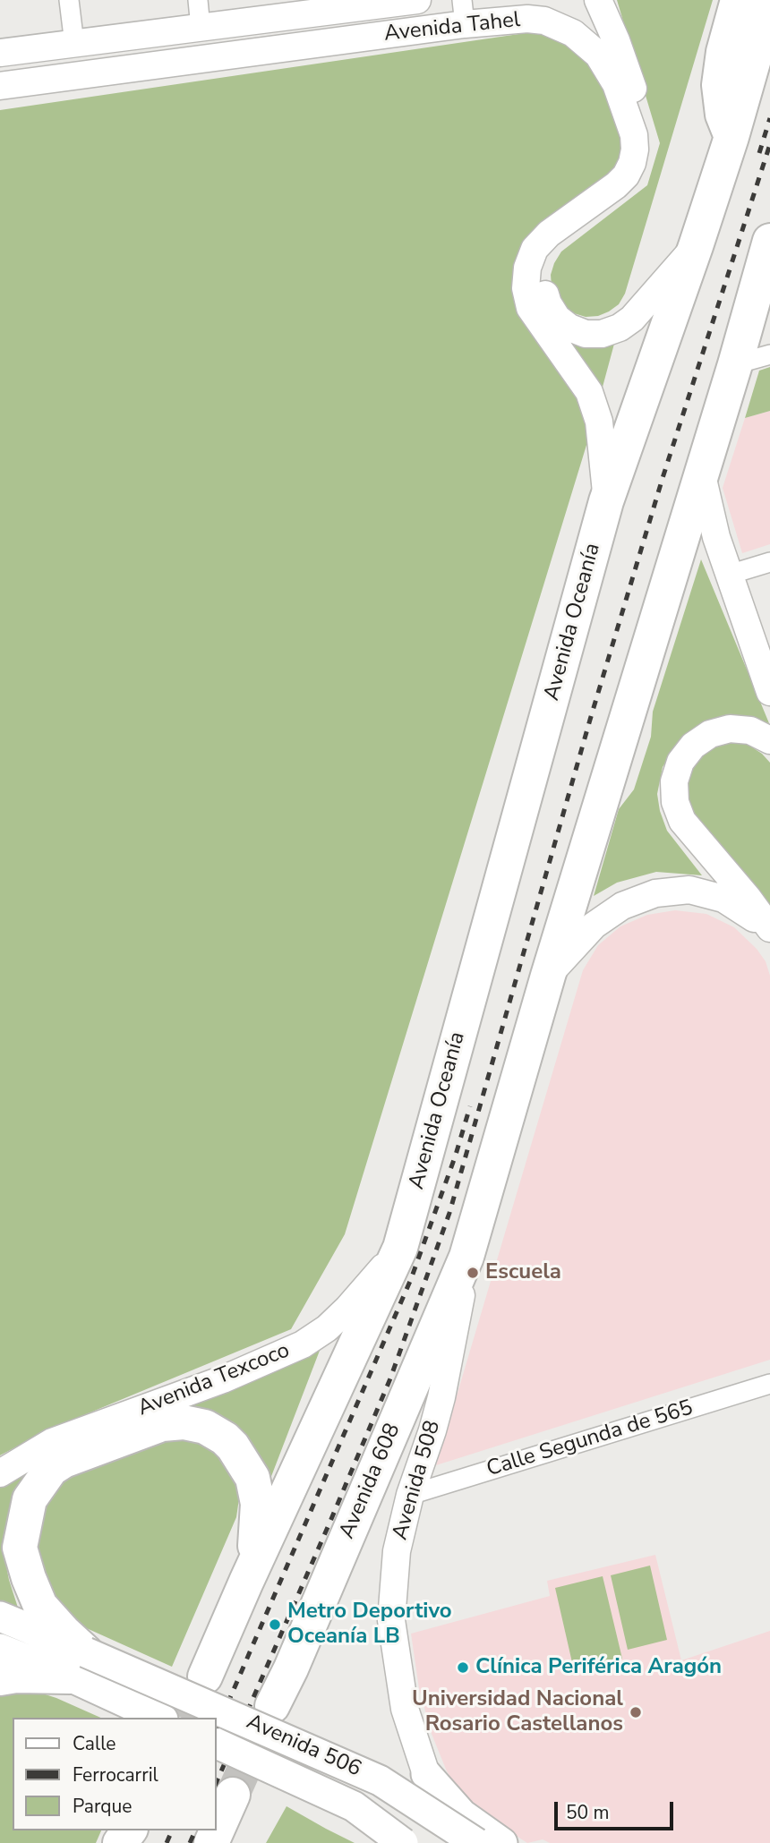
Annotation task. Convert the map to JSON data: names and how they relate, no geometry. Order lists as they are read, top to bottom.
{
  "streets": {
    "highway": ["Avenida Oceanía", "Avenida 608"],
    "main road": ["Avenida 506"],
    "street": [
      "Avenida Tahel",
      "Avenida Texcoco",
      "Calle Segunda de 565",
      "Avenida 508"
    ]
  },
  "crossings": [
    ["Avenida Tahel", "Avenida Oceanía"],
    ["Avenida Oceanía", "Avenida Texcoco"],
    ["Calle Segunda de 565", "Avenida 508"],
    ["Avenida 508", "Avenida 608"]
  ],
  "places": [
    "Escuela",
    "Metro Deportivo Oceanía LB",
    "Clínica Periférica Aragón",
    "Universidad Nacional Rosario Castellanos"
  ],
  "legend": ["Calle", "Ferrocarril", "Parque"],
  "scale_bar": "50 m"
}
